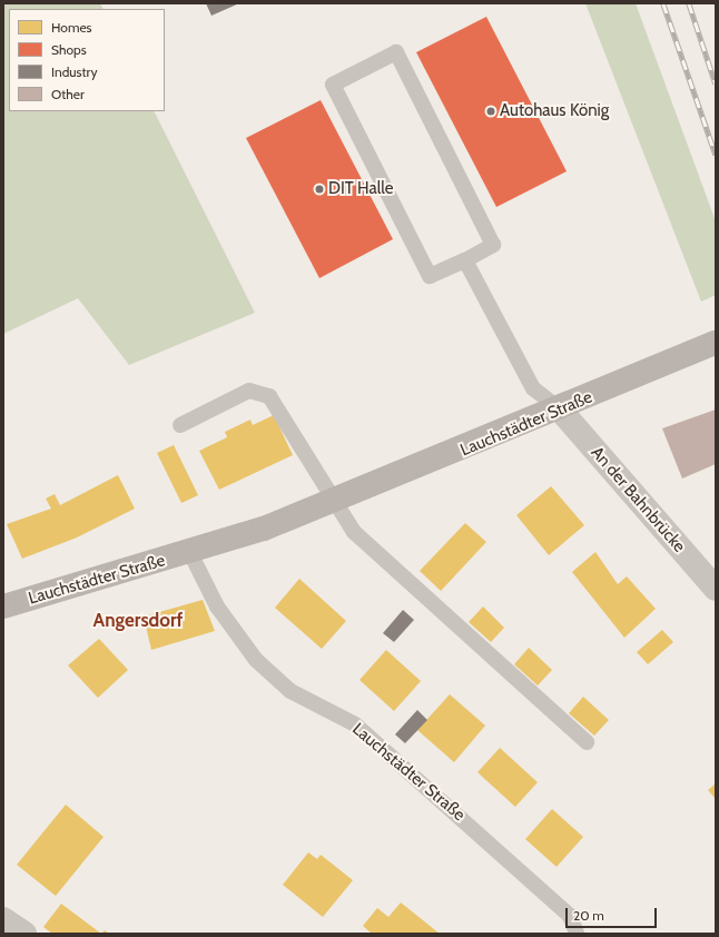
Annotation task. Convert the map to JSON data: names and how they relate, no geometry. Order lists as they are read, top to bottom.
{
  "streets": {
    "main road": ["Lauchstädter Straße"],
    "street": ["An der Bahnbrücke"]
  },
  "crossings": [
    ["Lauchstädter Straße", "An der Bahnbrücke"]
  ],
  "districts": ["Angersdorf"],
  "places": ["Autohaus König", "DIT Halle"],
  "legend": [
    "Homes",
    "Shops",
    "Industry",
    "Other"
  ],
  "scale_bar": "20 m"
}
